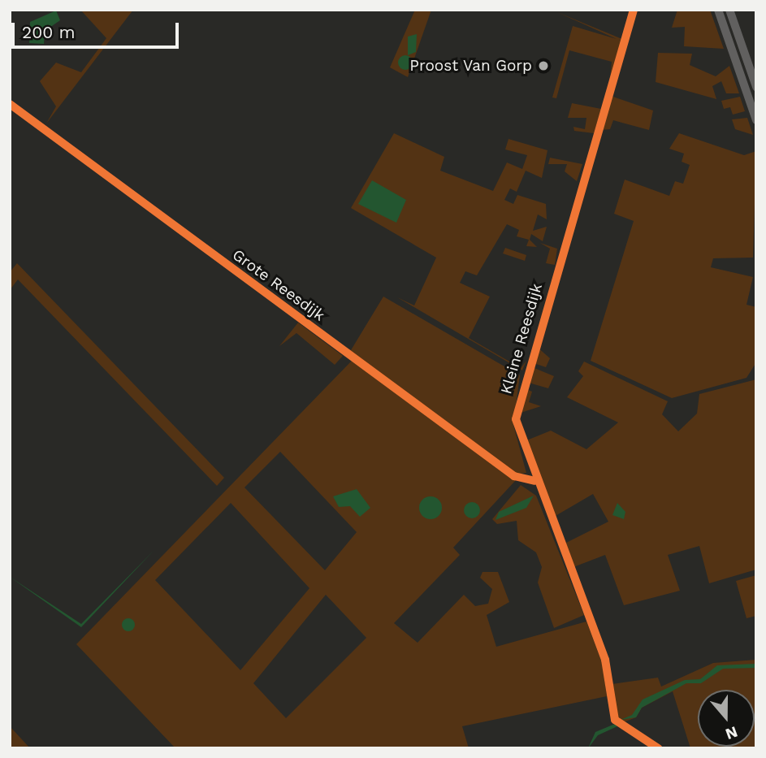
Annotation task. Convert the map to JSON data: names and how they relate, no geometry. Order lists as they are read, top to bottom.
{
  "streets": {
    "street": ["Grote Reesdijk", "Kleine Reesdijk"]
  },
  "crossings": [
    ["Grote Reesdijk", "Kleine Reesdijk"]
  ],
  "places": ["Proost Van Gorp"],
  "scale_bar": "200 m",
  "north": "bottom"
}
